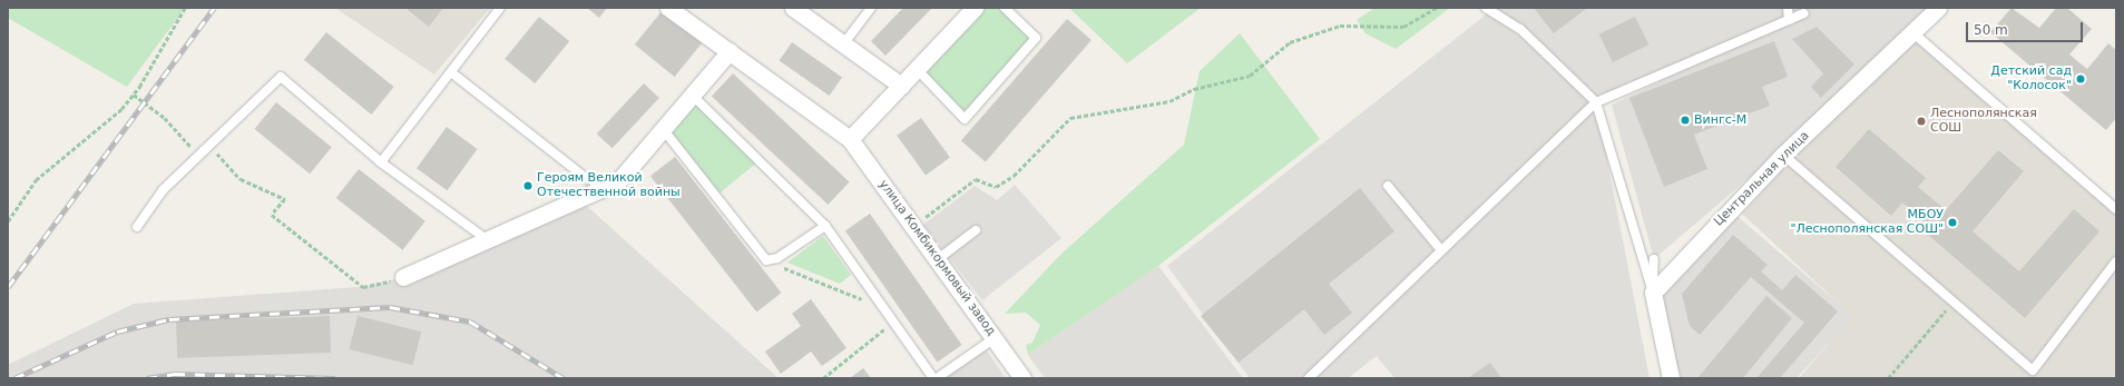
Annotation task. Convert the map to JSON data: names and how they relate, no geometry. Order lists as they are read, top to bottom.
{
  "streets": {
    "street": ["Центральная улица", "улица Комбикормовый завод"]
  },
  "places": [
    "Детский сад \"Колосок\"",
    "Вингс-М",
    "Леснополянская СОШ",
    "Героям Великой Отечественной войны",
    "МБОУ \"Леснополянская СОШ\""
  ],
  "scale_bar": "50 m"
}
